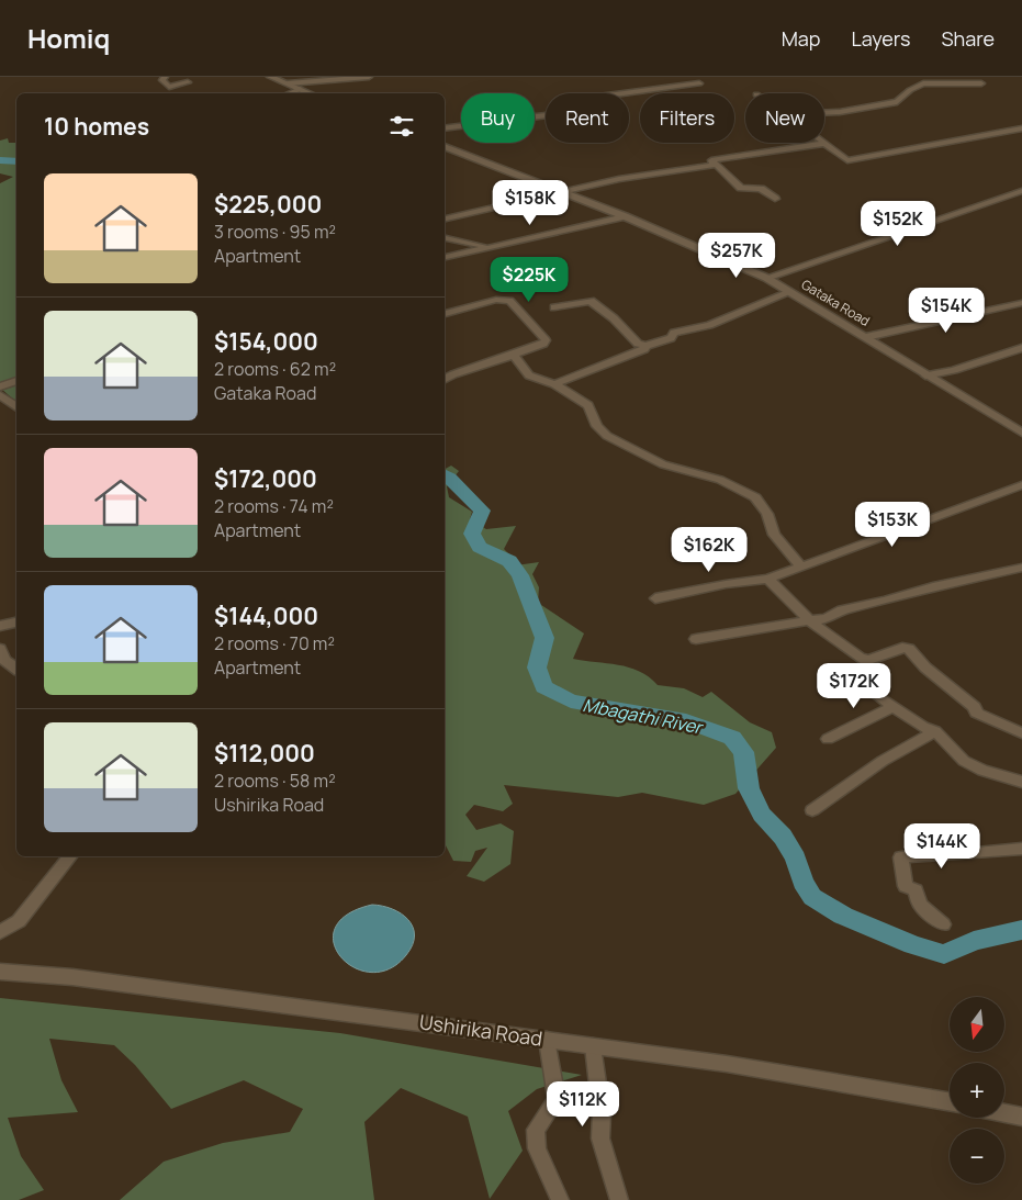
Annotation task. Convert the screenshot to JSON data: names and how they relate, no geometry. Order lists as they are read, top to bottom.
{
  "streets": {
    "street": ["Gataka Road", "Ushirika Road"]
  },
  "water": ["Mbagathi River"],
  "north": "bottom",
  "page": {
    "header": "Homiq",
    "nav": ["Map", "Layers", "Share"],
    "chip": [
      "Buy",
      "Rent",
      "Filters",
      "New"
    ],
    "heading": "10 homes",
    "list": [
      {
        "name": "$225,000",
        "note": "3 rooms · 95 m² · Apartment"
      },
      {
        "name": "$154,000",
        "note": "2 rooms · 62 m² · Gataka Road"
      },
      {
        "name": "$172,000",
        "note": "2 rooms · 74 m² · Apartment"
      },
      {
        "name": "$144,000",
        "note": "2 rooms · 70 m² · Apartment"
      },
      {
        "name": "$112,000",
        "note": "2 rooms · 58 m² · Ushirika Road"
      }
    ],
    "price": [
      "$158K",
      "$152K",
      "$257K",
      "$225K",
      "$154K",
      "$153K",
      "$162K",
      "$172K",
      "$144K",
      "$112K"
    ],
    "map_buttons": ["+", "−"]
  }
}
